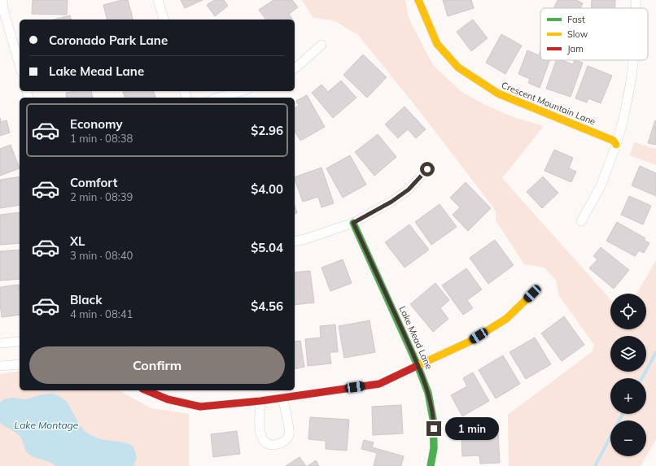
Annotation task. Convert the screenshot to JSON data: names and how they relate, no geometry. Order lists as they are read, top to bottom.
{
  "streets": {
    "street": ["Crescent Mountain Lane", "Lake Mead Lane"]
  },
  "water": ["Lake Montage"],
  "legend": ["Fast", "Slow", "Jam"],
  "page": {
    "banner": ["Coronado Park Lane", "Lake Mead Lane"],
    "list": [
      {
        "name": "Economy",
        "note": "1 min · 08:38",
        "value": "$2.96"
      },
      {
        "name": "Comfort",
        "note": "2 min · 08:39",
        "value": "$4.00"
      },
      {
        "name": "XL",
        "note": "3 min · 08:40",
        "value": "$5.04"
      },
      {
        "name": "Black",
        "note": "4 min · 08:41",
        "value": "$4.56"
      }
    ],
    "map_buttons": ["+", "−"],
    "buttons": "Confirm",
    "bubble": "1 min"
  }
}
